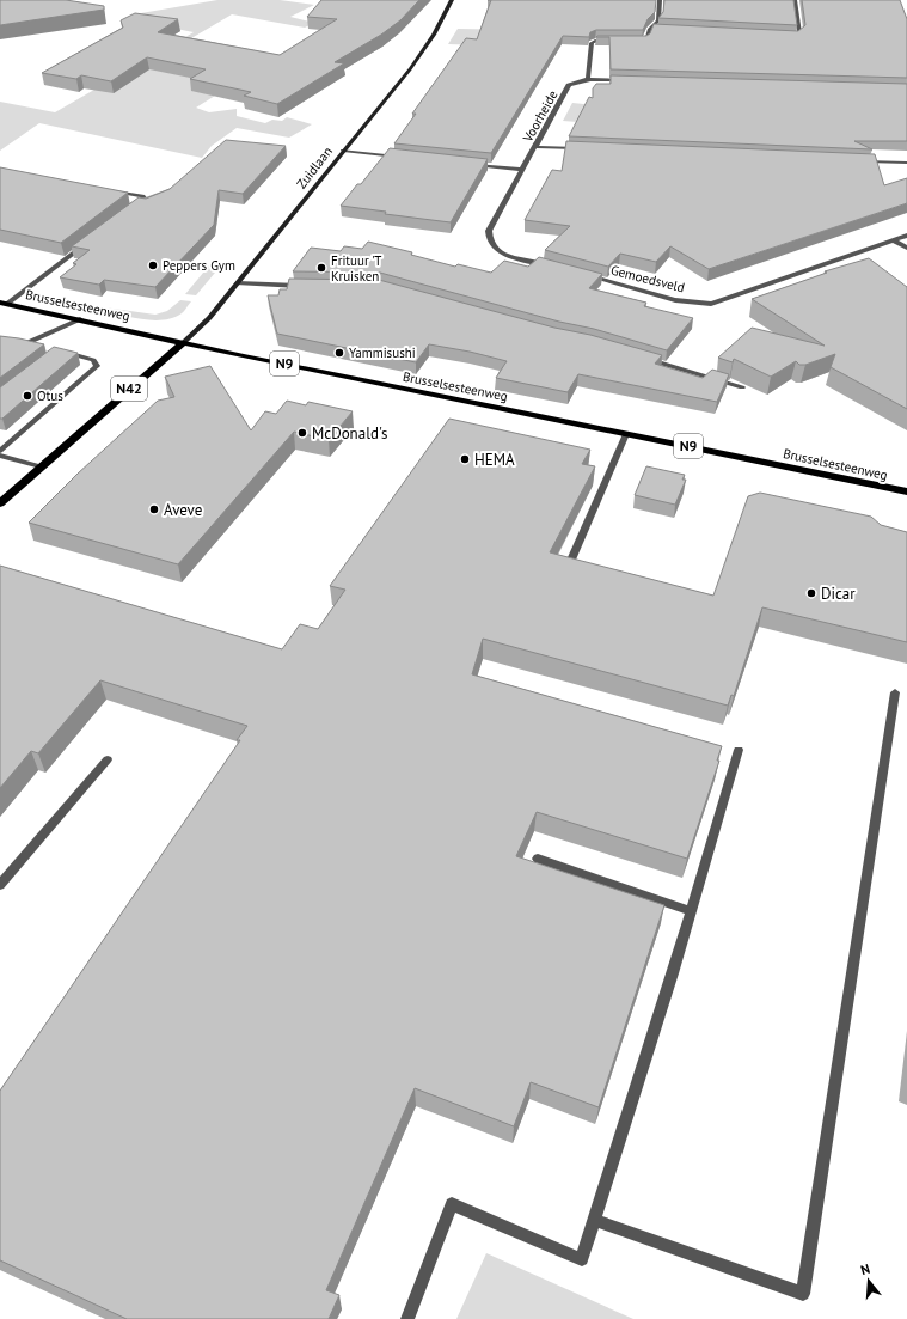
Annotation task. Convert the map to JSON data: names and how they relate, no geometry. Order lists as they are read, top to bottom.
{
  "streets": {
    "main road": [
      "Zuidlaan",
      "Brusselsesteenweg",
      "N9",
      "N42"
    ],
    "street": ["Voorheide", "Gemoedsveld"]
  },
  "crossings": [
    ["Zuidlaan", "Brusselsesteenweg"],
    ["Zuidlaan", "N42"],
    ["Brusselsesteenweg", "N42"]
  ],
  "places": [
    "Peppers Gym",
    "Frituur 'T Kruisken",
    "Yammisushi",
    "Otus",
    "McDonald's",
    "HEMA",
    "Aveve",
    "Dicar"
  ],
  "north": "top"
}
